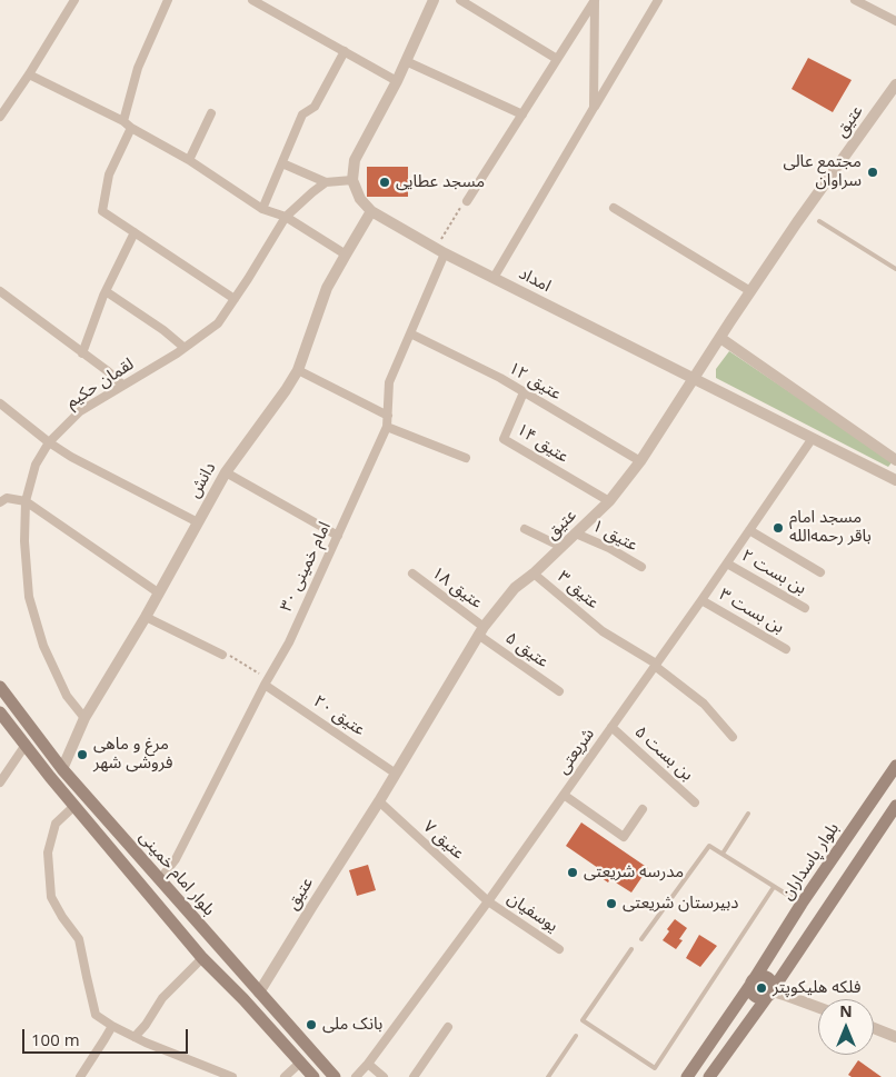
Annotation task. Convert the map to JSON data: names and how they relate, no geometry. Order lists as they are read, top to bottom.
{
  "streets": {
    "main road": ["بلوار پاسداران", "بلوار امام خمینی"],
    "street": [
      "عتیق",
      "امداد",
      "عتیق ۱۲",
      "لقمان حکیم",
      "عتیق ۱۴",
      "دانش",
      "عتیق ۱",
      "امام خمینی ۳۰",
      "بن بست ۲",
      "عتیق ۱۸",
      "عتیق ۳",
      "بن بست ۳",
      "عتیق ۵",
      "عتیق ۲۰",
      "شریعتی",
      "بن بست ۵",
      "عتیق ۷",
      "یوسفیان"
    ]
  },
  "crossings": [
    ["عتیق", "امداد"],
    ["عتیق", "عتیق ۱۲"],
    ["عتیق", "عتیق ۱۴"],
    ["عتیق", "عتیق ۱"],
    ["عتیق", "عتیق ۱۸"],
    ["عتیق", "عتیق ۳"],
    ["عتیق", "عتیق ۵"],
    ["عتیق", "عتیق ۲۰"],
    ["عتیق", "عتیق ۷"],
    ["عتیق", "بلوار امام خمینی"],
    ["امداد", "دانش"],
    ["امداد", "امام خمینی ۳۰"],
    ["امداد", "شریعتی"],
    ["عتیق ۱۲", "عتیق ۱۴"],
    ["عتیق ۱۲", "امام خمینی ۳۰"],
    ["لقمان حکیم", "دانش"],
    ["دانش", "بلوار امام خمینی"],
    ["امام خمینی ۳۰", "عتیق ۲۰"],
    ["امام خمینی ۳۰", "بلوار امام خمینی"],
    ["بن بست ۲", "شریعتی"],
    ["عتیق ۱۸", "عتیق ۵"],
    ["عتیق ۳", "شریعتی"],
    ["بن بست ۳", "شریعتی"],
    ["شریعتی", "بن بست ۵"],
    ["شریعتی", "عتیق ۷"],
    ["شریعتی", "یوسفیان"],
    ["عتیق ۷", "یوسفیان"]
  ],
  "places": [
    "مجتمع عالی سراوان",
    "مسجد عطایی",
    "مسجد امام باقر رحمه‌الله",
    "مرغ و ماهی فروشی شهر",
    "مدرسه شریعتی",
    "دبیرستان شریعتی",
    "فلکه هلیکوپتر",
    "بانک ملی"
  ],
  "scale_bar": "100 m",
  "north": "top"
}
